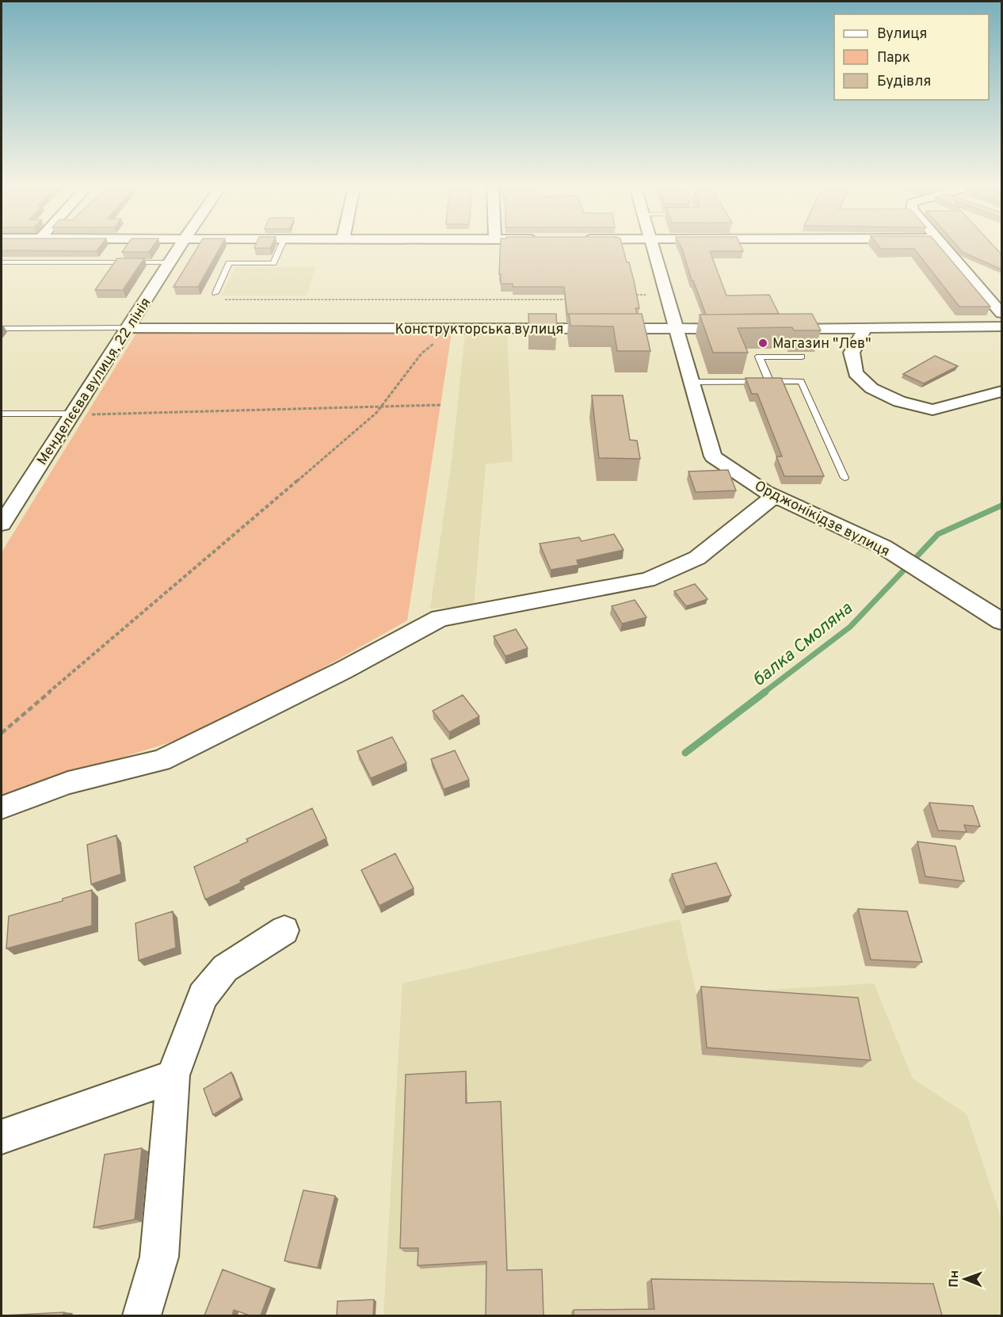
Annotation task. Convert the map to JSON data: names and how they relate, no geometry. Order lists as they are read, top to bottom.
{
  "streets": {
    "street": ["Конструкторська вулиця", "Менделєєва вулиця, 22 лінія", "Орджонікідзе вулиця"]
  },
  "crossings": [
    ["Конструкторська вулиця", "Менделєєва вулиця, 22 лінія"],
    ["Конструкторська вулиця", "Орджонікідзе вулиця"]
  ],
  "water": ["балка Смоляна"],
  "places": ["Магазин \"Лев\""],
  "legend": ["Вулиця", "Парк", "Будівля"],
  "north": "left"
}
